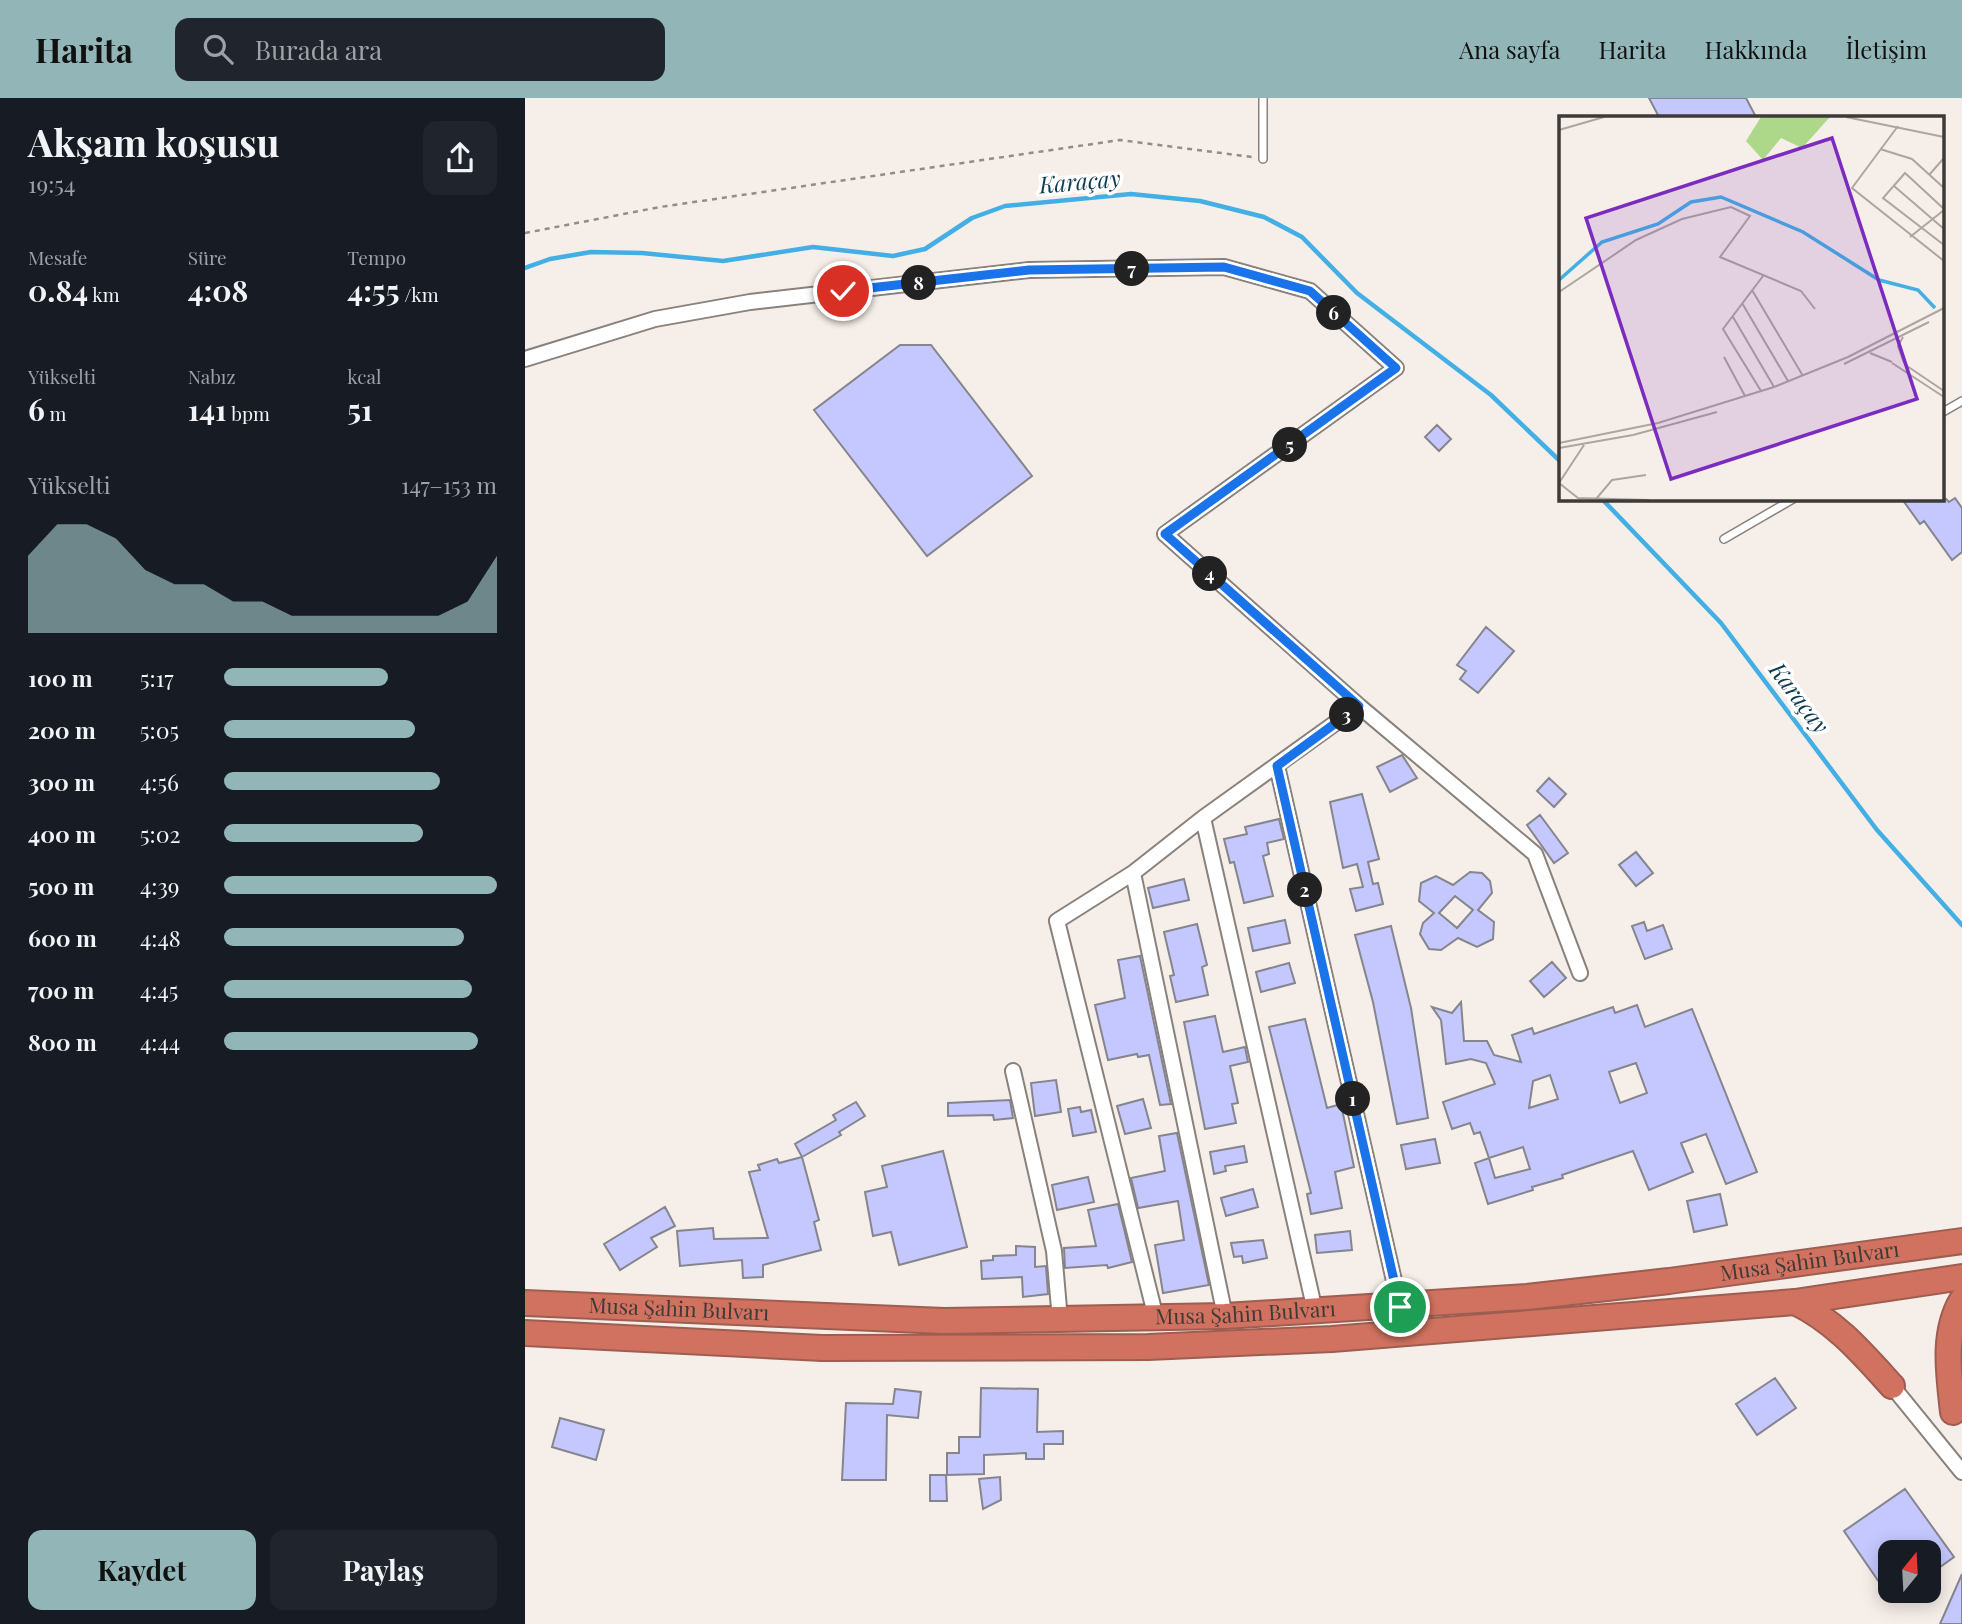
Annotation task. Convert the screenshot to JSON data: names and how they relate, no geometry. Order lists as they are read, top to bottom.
{
  "streets": {
    "highway": ["Musa Şahin Bulvarı"]
  },
  "water": ["Karaçay"],
  "north": "top",
  "page": {
    "header": "Harita",
    "search": "Burada ara",
    "nav": [
      "Ana sayfa",
      "Harita",
      "Hakkında",
      "İletişim"
    ],
    "heading": ["Akşam koşusu", "19:54"],
    "stats": [
      ["Mesafe", "0.84 km"],
      ["Süre", "4:08"],
      ["Tempo", "4:55 /km"],
      ["Yükselti", "6 m"],
      ["Nabız", "141 bpm"],
      ["kcal", "51"]
    ],
    "pins": [
      "7",
      "8",
      "6",
      "5",
      "4",
      "3",
      "2",
      "1"
    ],
    "chart": ["Yükselti", "147–153 m"],
    "list": [
      {
        "name": "100 m",
        "note": "5:17"
      },
      {
        "name": "200 m",
        "note": "5:05"
      },
      {
        "name": "300 m",
        "note": "4:56"
      },
      {
        "name": "400 m",
        "note": "5:02"
      },
      {
        "name": "500 m",
        "note": "4:39"
      },
      {
        "name": "600 m",
        "note": "4:48"
      },
      {
        "name": "700 m",
        "note": "4:45"
      },
      {
        "name": "800 m",
        "note": "4:44"
      }
    ],
    "buttons": ["Kaydet", "Paylaş"]
  }
}
